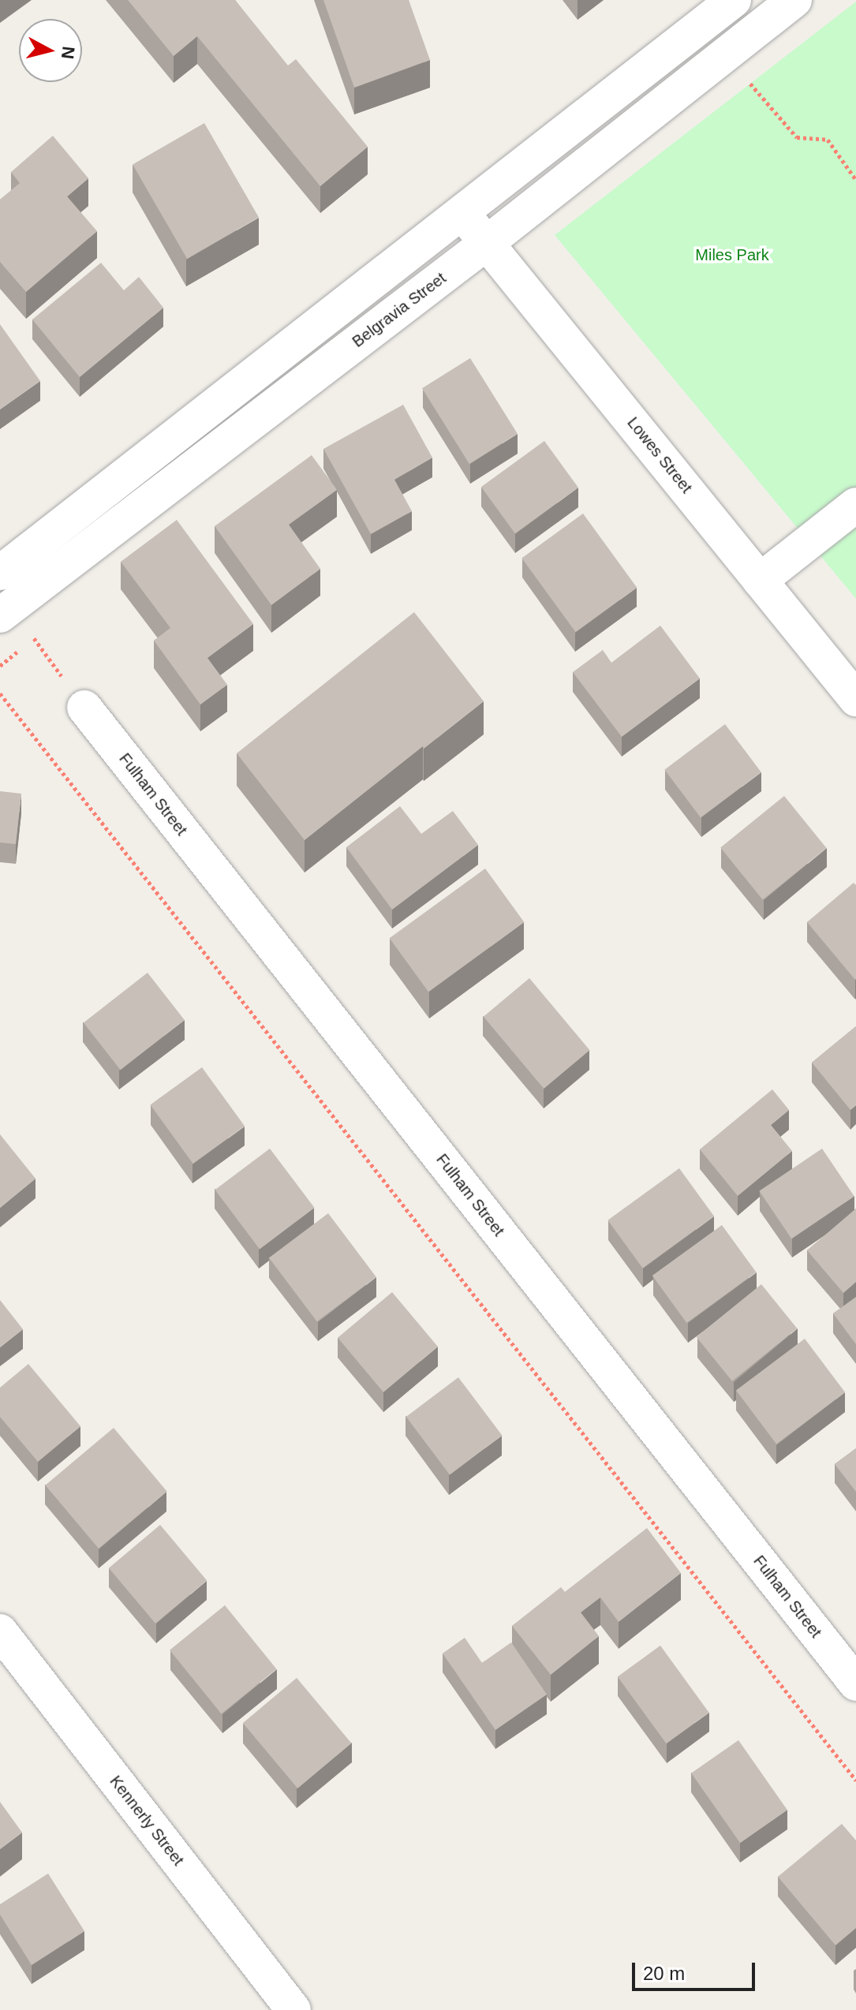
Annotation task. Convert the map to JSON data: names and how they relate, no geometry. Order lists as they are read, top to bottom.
{
  "streets": {
    "street": [
      "Belgravia Street",
      "Lowes Street",
      "Fulham Street",
      "Kennerly Street"
    ]
  },
  "crossings": [
    ["Belgravia Street", "Lowes Street"]
  ],
  "parks": ["Miles Park"],
  "scale_bar": "20 m",
  "north": "right"
}
